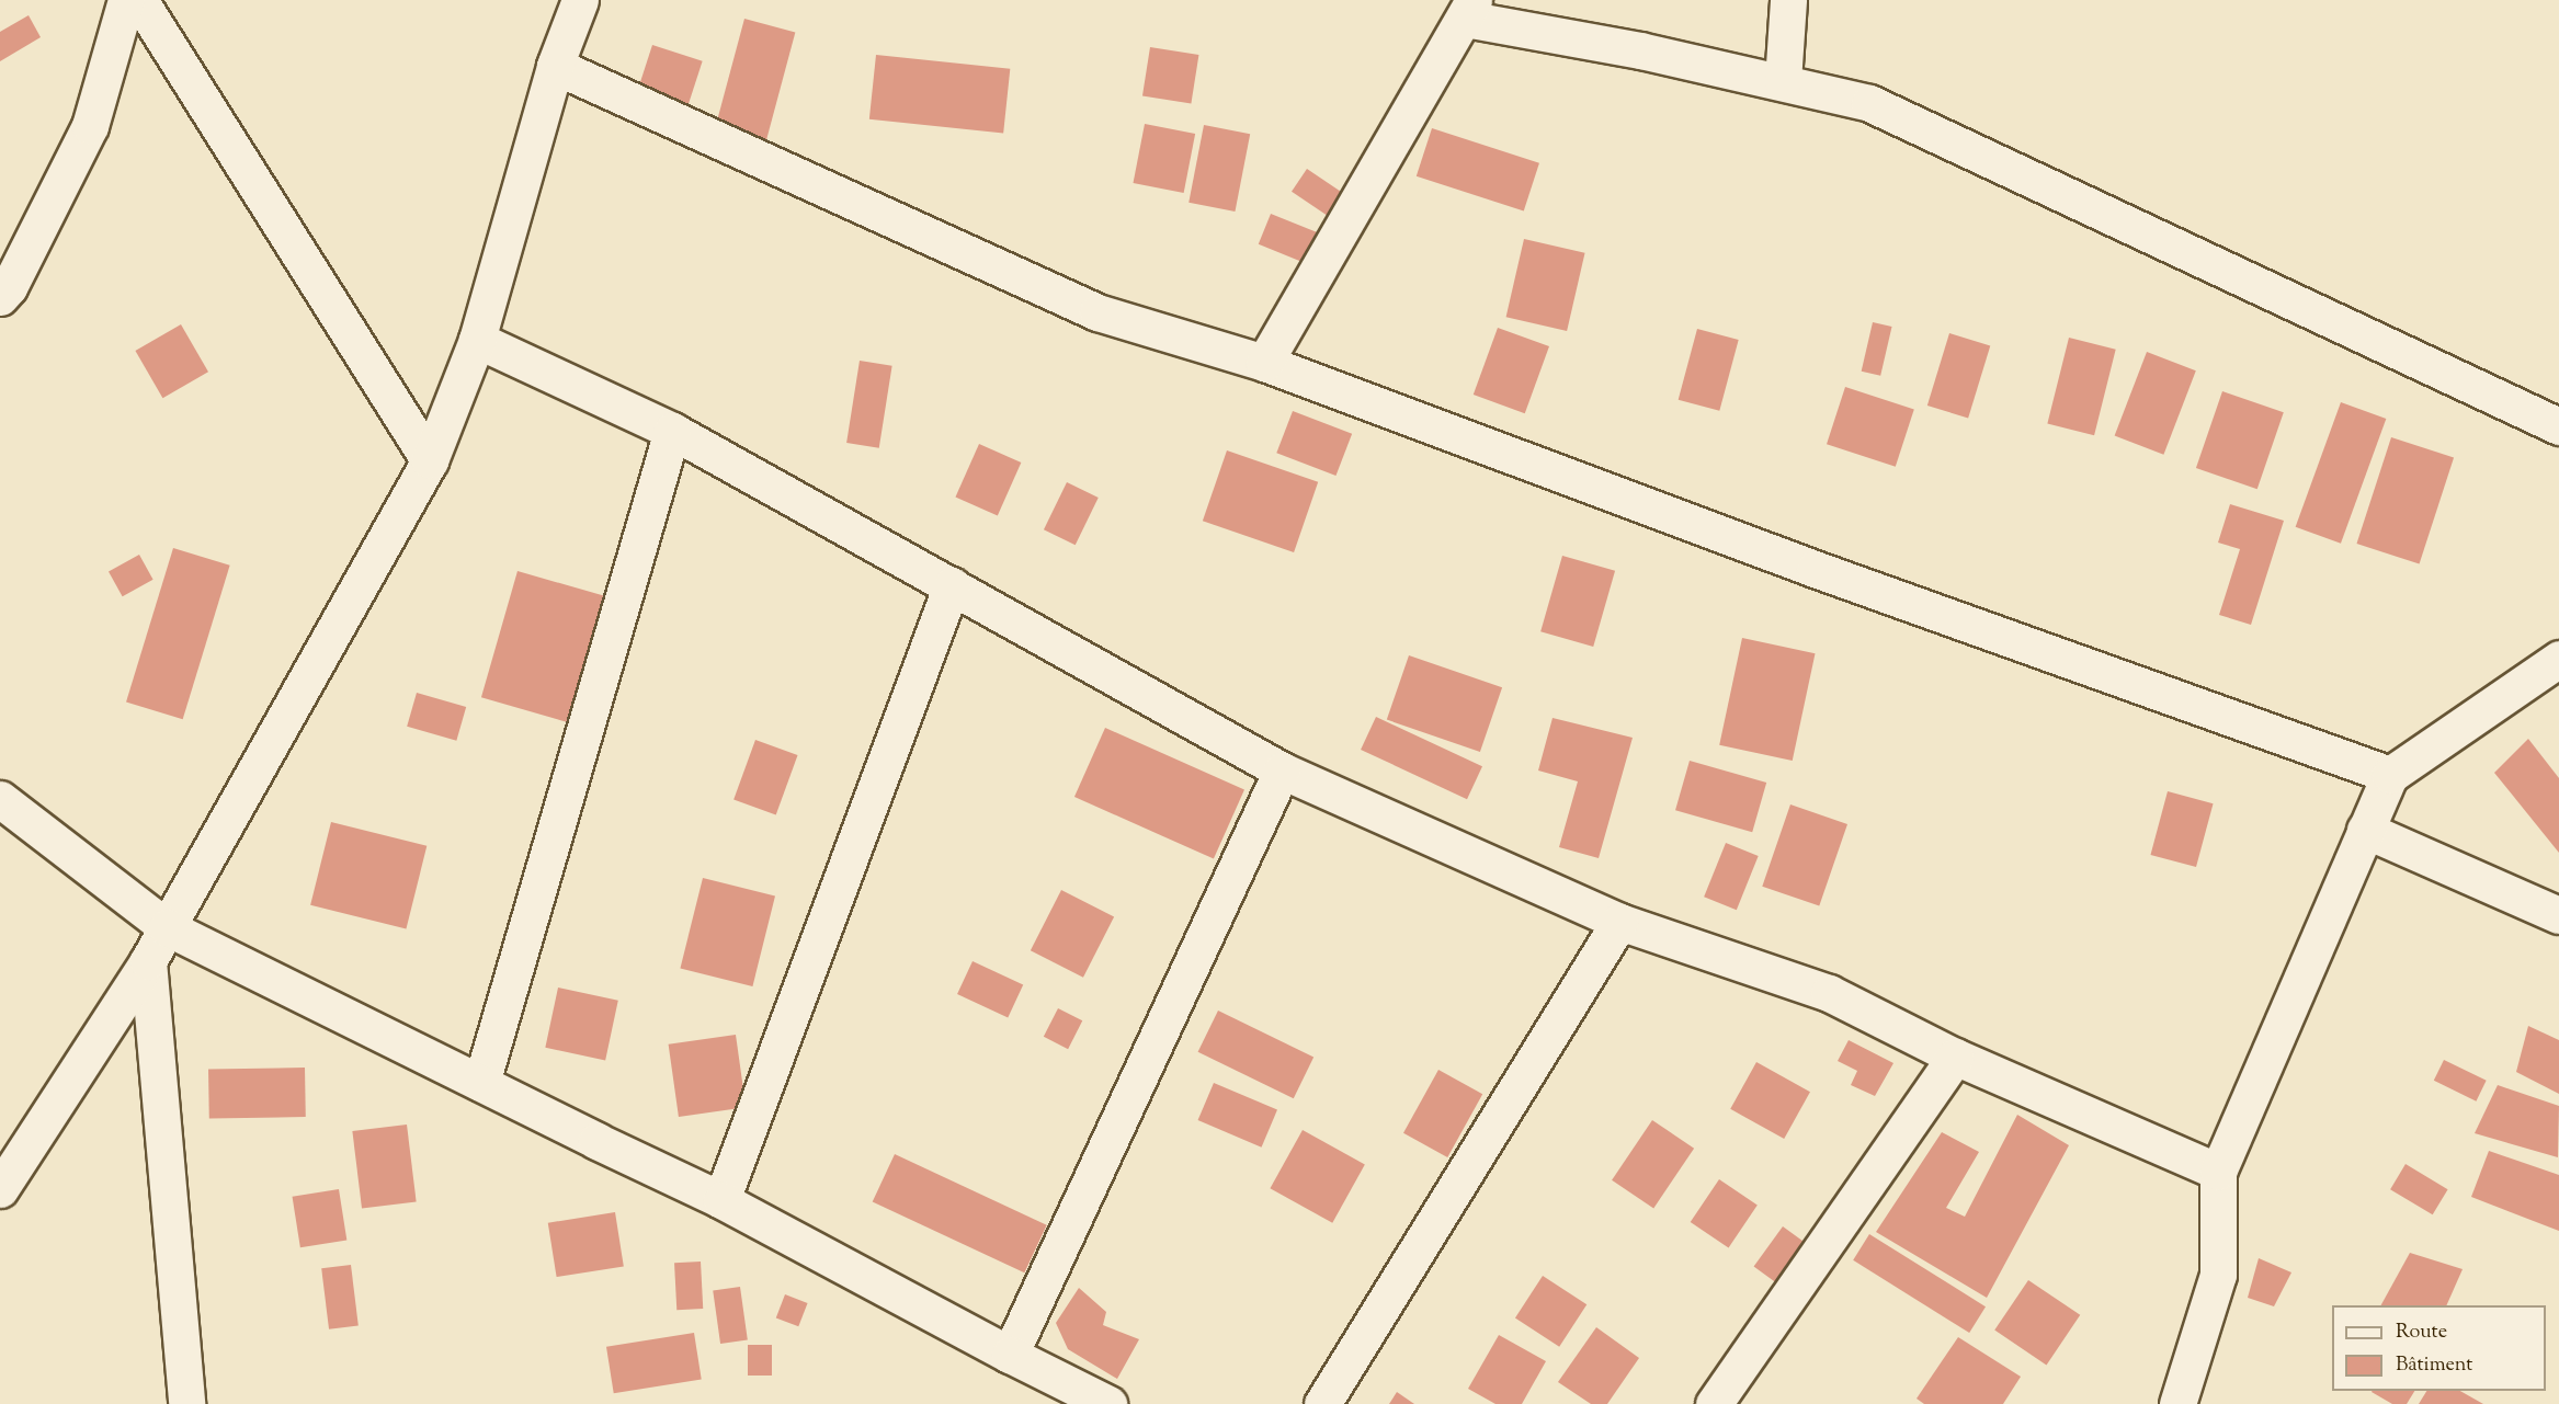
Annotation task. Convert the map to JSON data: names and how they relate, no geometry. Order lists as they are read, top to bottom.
{
  "legend": ["Route", "Bâtiment"]
}
